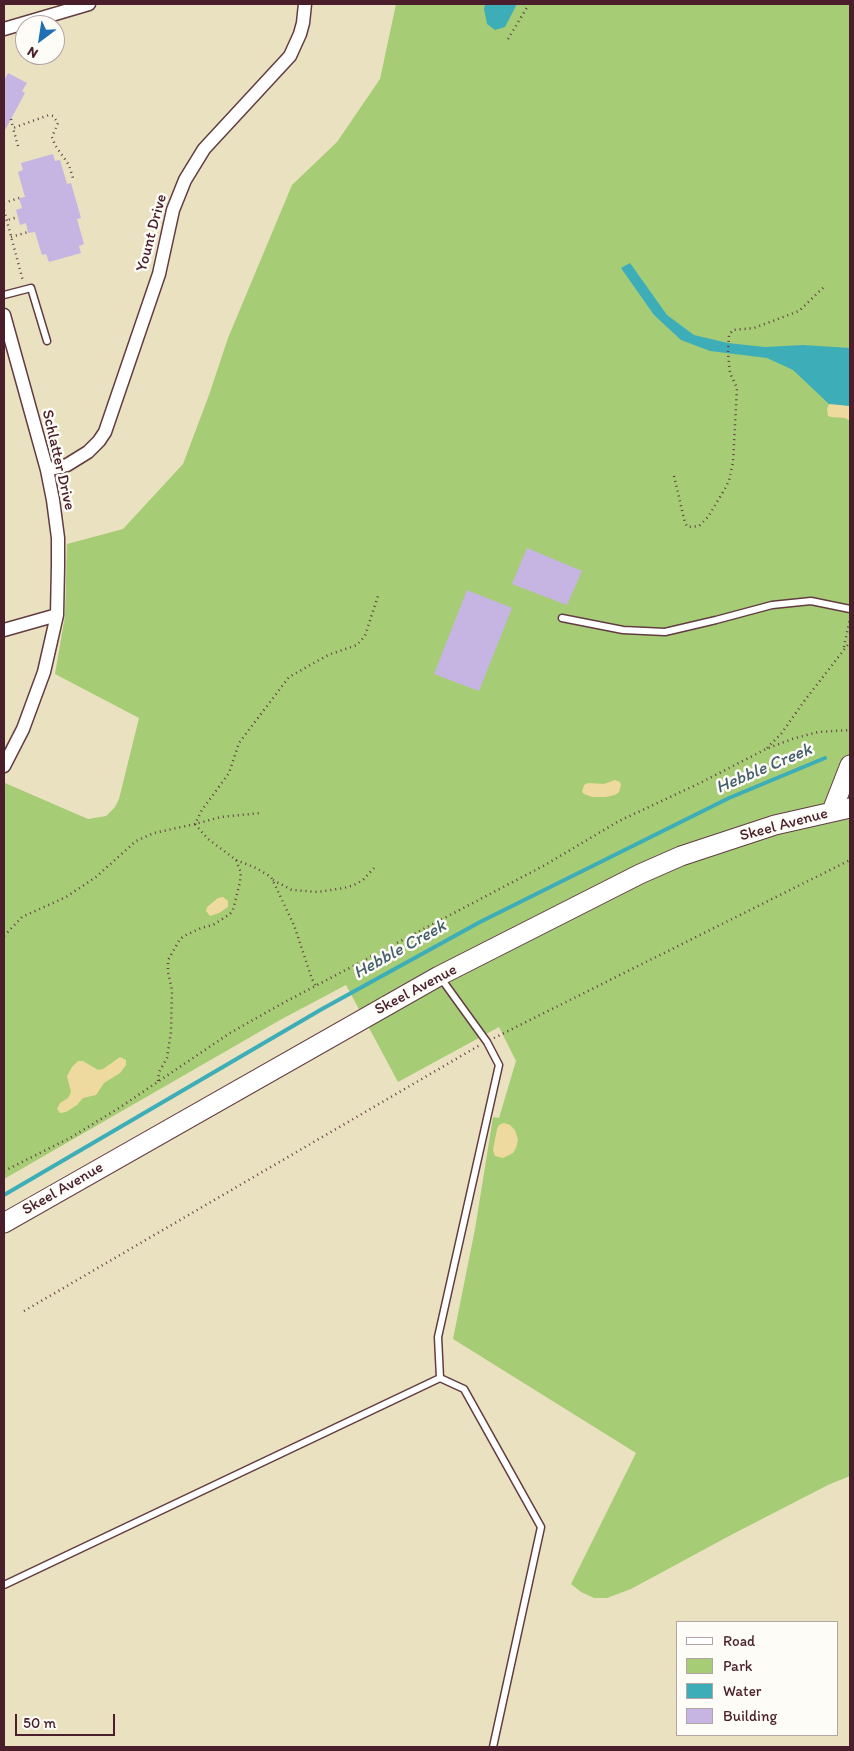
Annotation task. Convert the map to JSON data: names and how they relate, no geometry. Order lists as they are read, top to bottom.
{
  "streets": {
    "street": ["Yount Drive", "Schlatter Drive", "Skeel Avenue"]
  },
  "crossings": [
    ["Yount Drive", "Schlatter Drive"]
  ],
  "water": ["Hebble Creek"],
  "legend": [
    "Road",
    "Park",
    "Water",
    "Building"
  ],
  "scale_bar": "50 m",
  "north": "bottom left"
}
